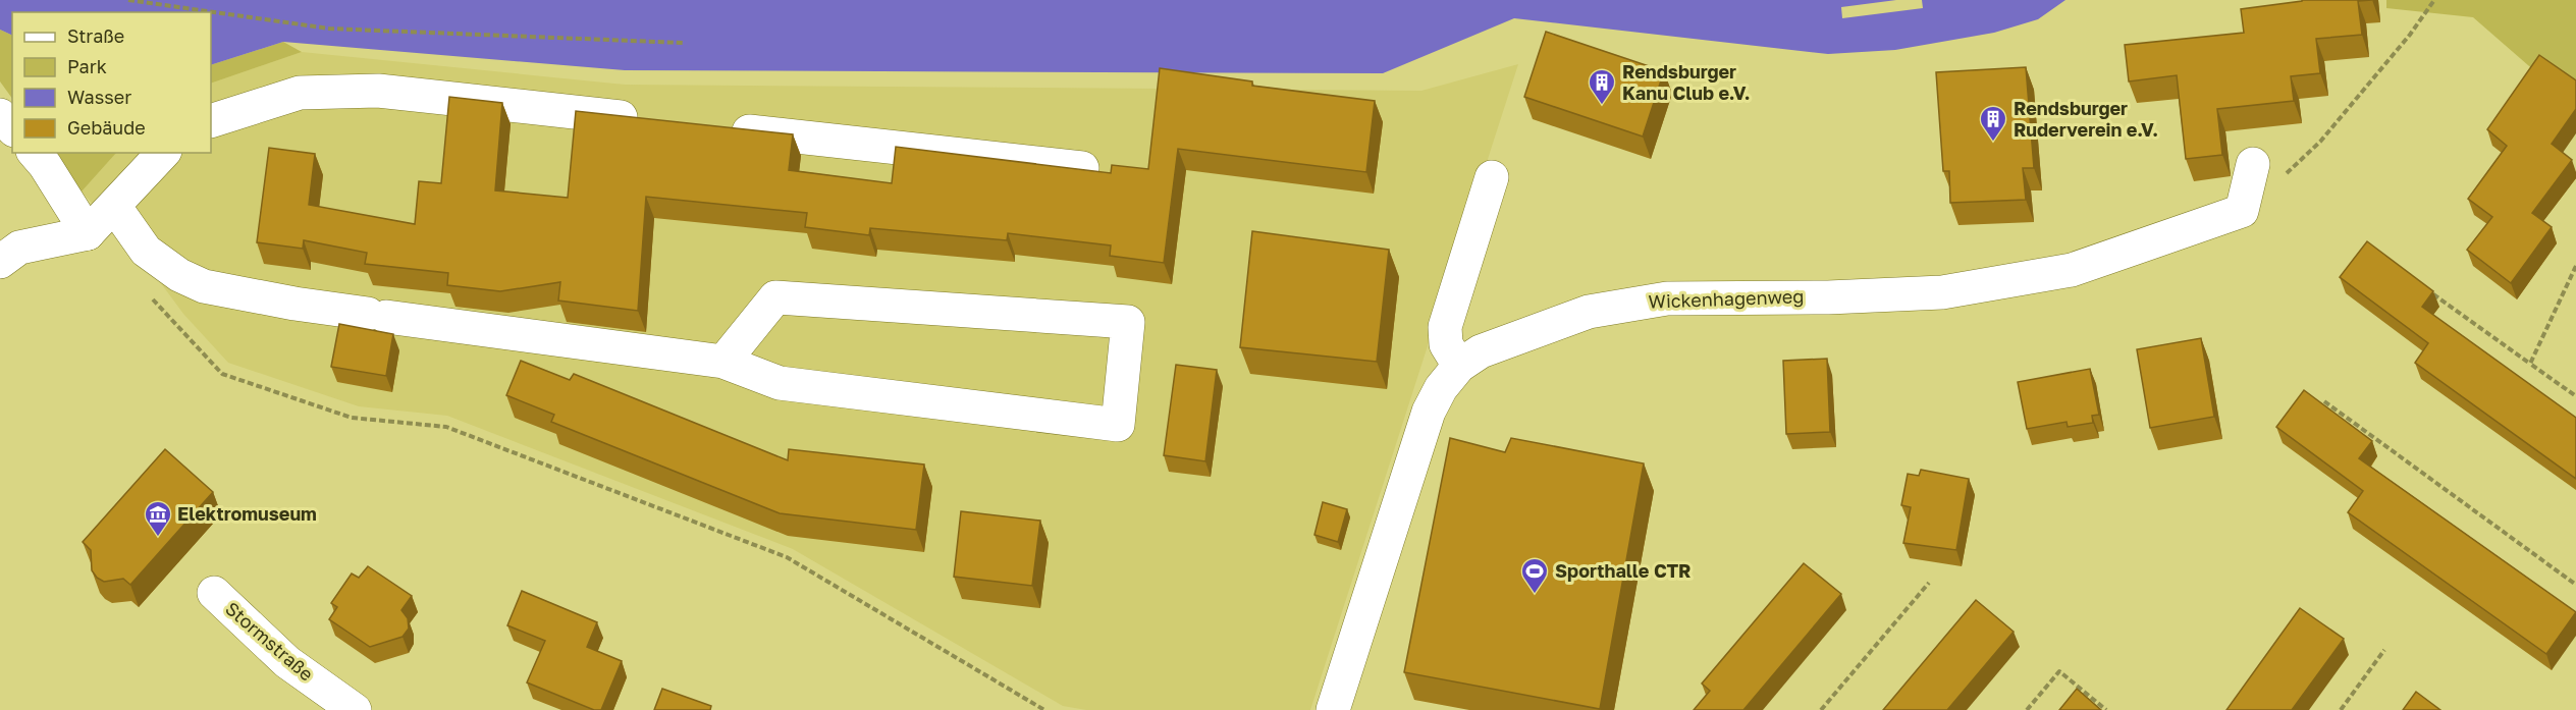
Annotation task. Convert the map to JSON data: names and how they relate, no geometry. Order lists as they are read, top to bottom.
{
  "streets": {
    "street": ["Wickenhagenweg", "Stormstraße"]
  },
  "places": {
    "building": ["Rendsburger Kanu Club e.V.", "Rendsburger Ruderverein e.V."],
    "museum": ["Elektromuseum"],
    "sports": ["Sporthalle CTR"]
  },
  "legend": [
    "Straße",
    "Park",
    "Wasser",
    "Gebäude"
  ]
}
